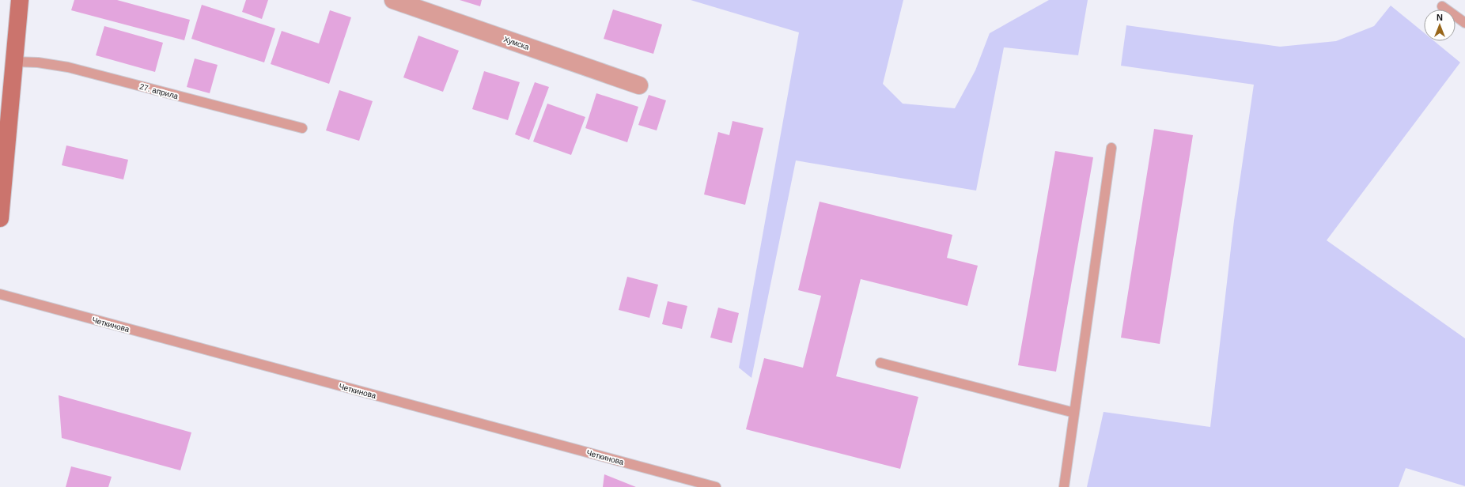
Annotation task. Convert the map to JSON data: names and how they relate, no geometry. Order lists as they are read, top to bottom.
{
  "streets": {
    "street": ["Хумска"],
    "lane": ["27. априла", "Четкинова"]
  },
  "north": "top"
}
